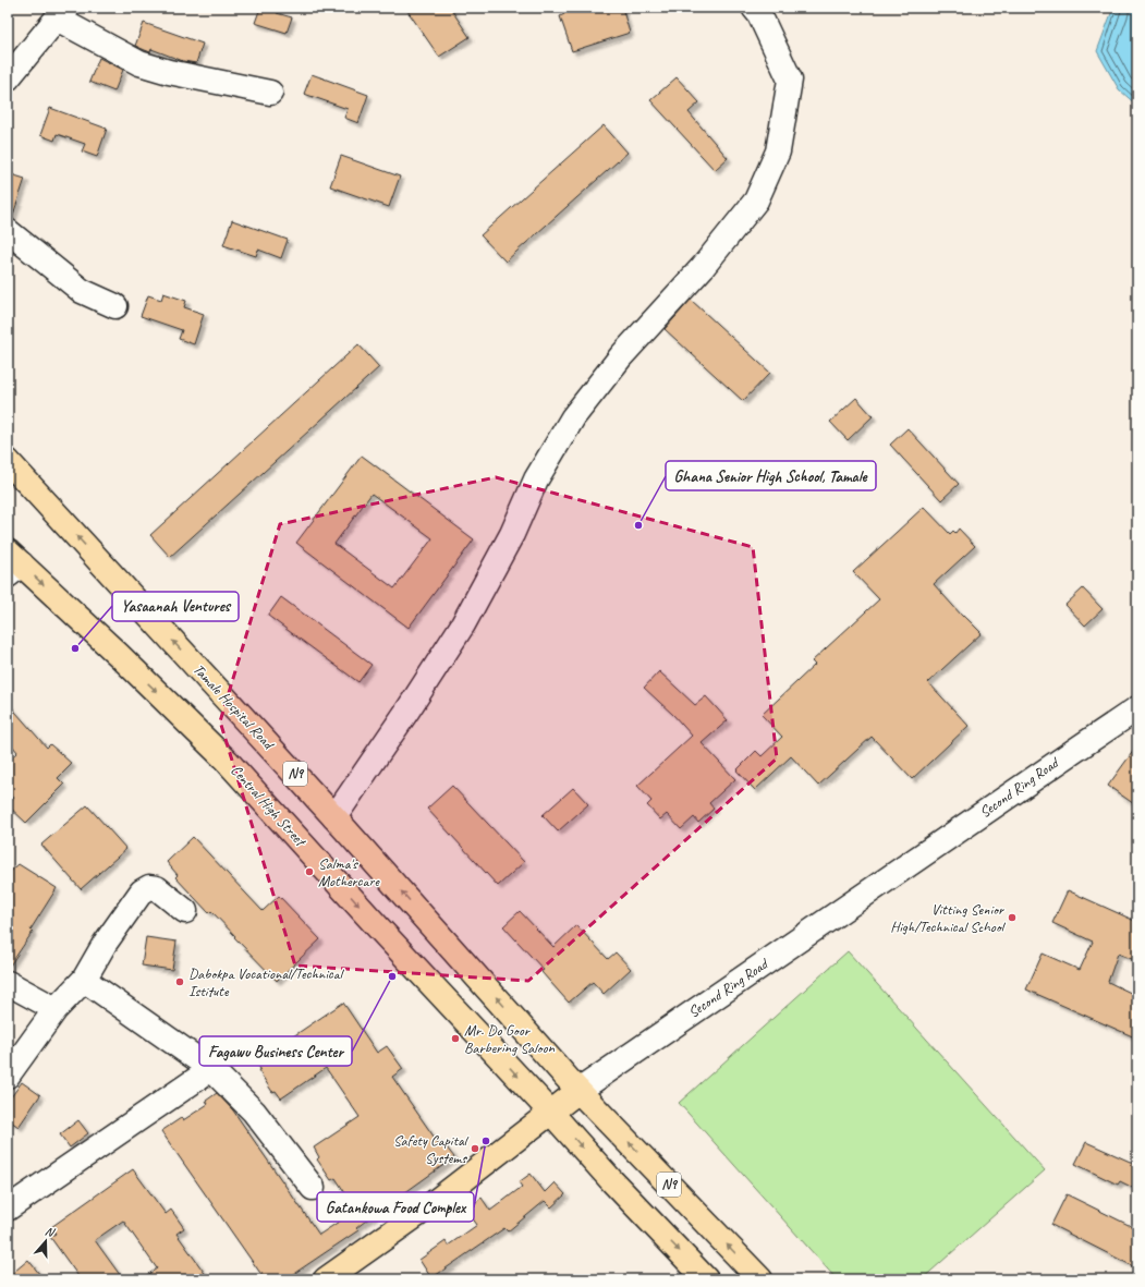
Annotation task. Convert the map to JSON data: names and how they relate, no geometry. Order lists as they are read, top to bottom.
{
  "streets": {
    "main road": [
      "Tamale Hospital Road",
      "N9",
      "Second Ring Road",
      "Central High Street"
    ]
  },
  "crossings": [
    ["Tamale Hospital Road", "N9"],
    ["Tamale Hospital Road", "Second Ring Road"],
    ["N9", "Second Ring Road"],
    ["N9", "Central High Street"],
    ["Second Ring Road", "Central High Street"]
  ],
  "one_way": ["Tamale Hospital Road", "Central High Street"],
  "places": [
    "Ghana Senior High School, Tamale",
    "Yasaanah Ventures",
    "Salma's Mothercare",
    "Vitting Senior High/Technical School",
    "Fagawu Business Center",
    "Dabokpa Vocational/Technical Istitute",
    "Mr. Do Goor Barbering Saloon",
    "Gatankowa Food Complex",
    "Safety Capital Systems"
  ],
  "north": "top"
}
